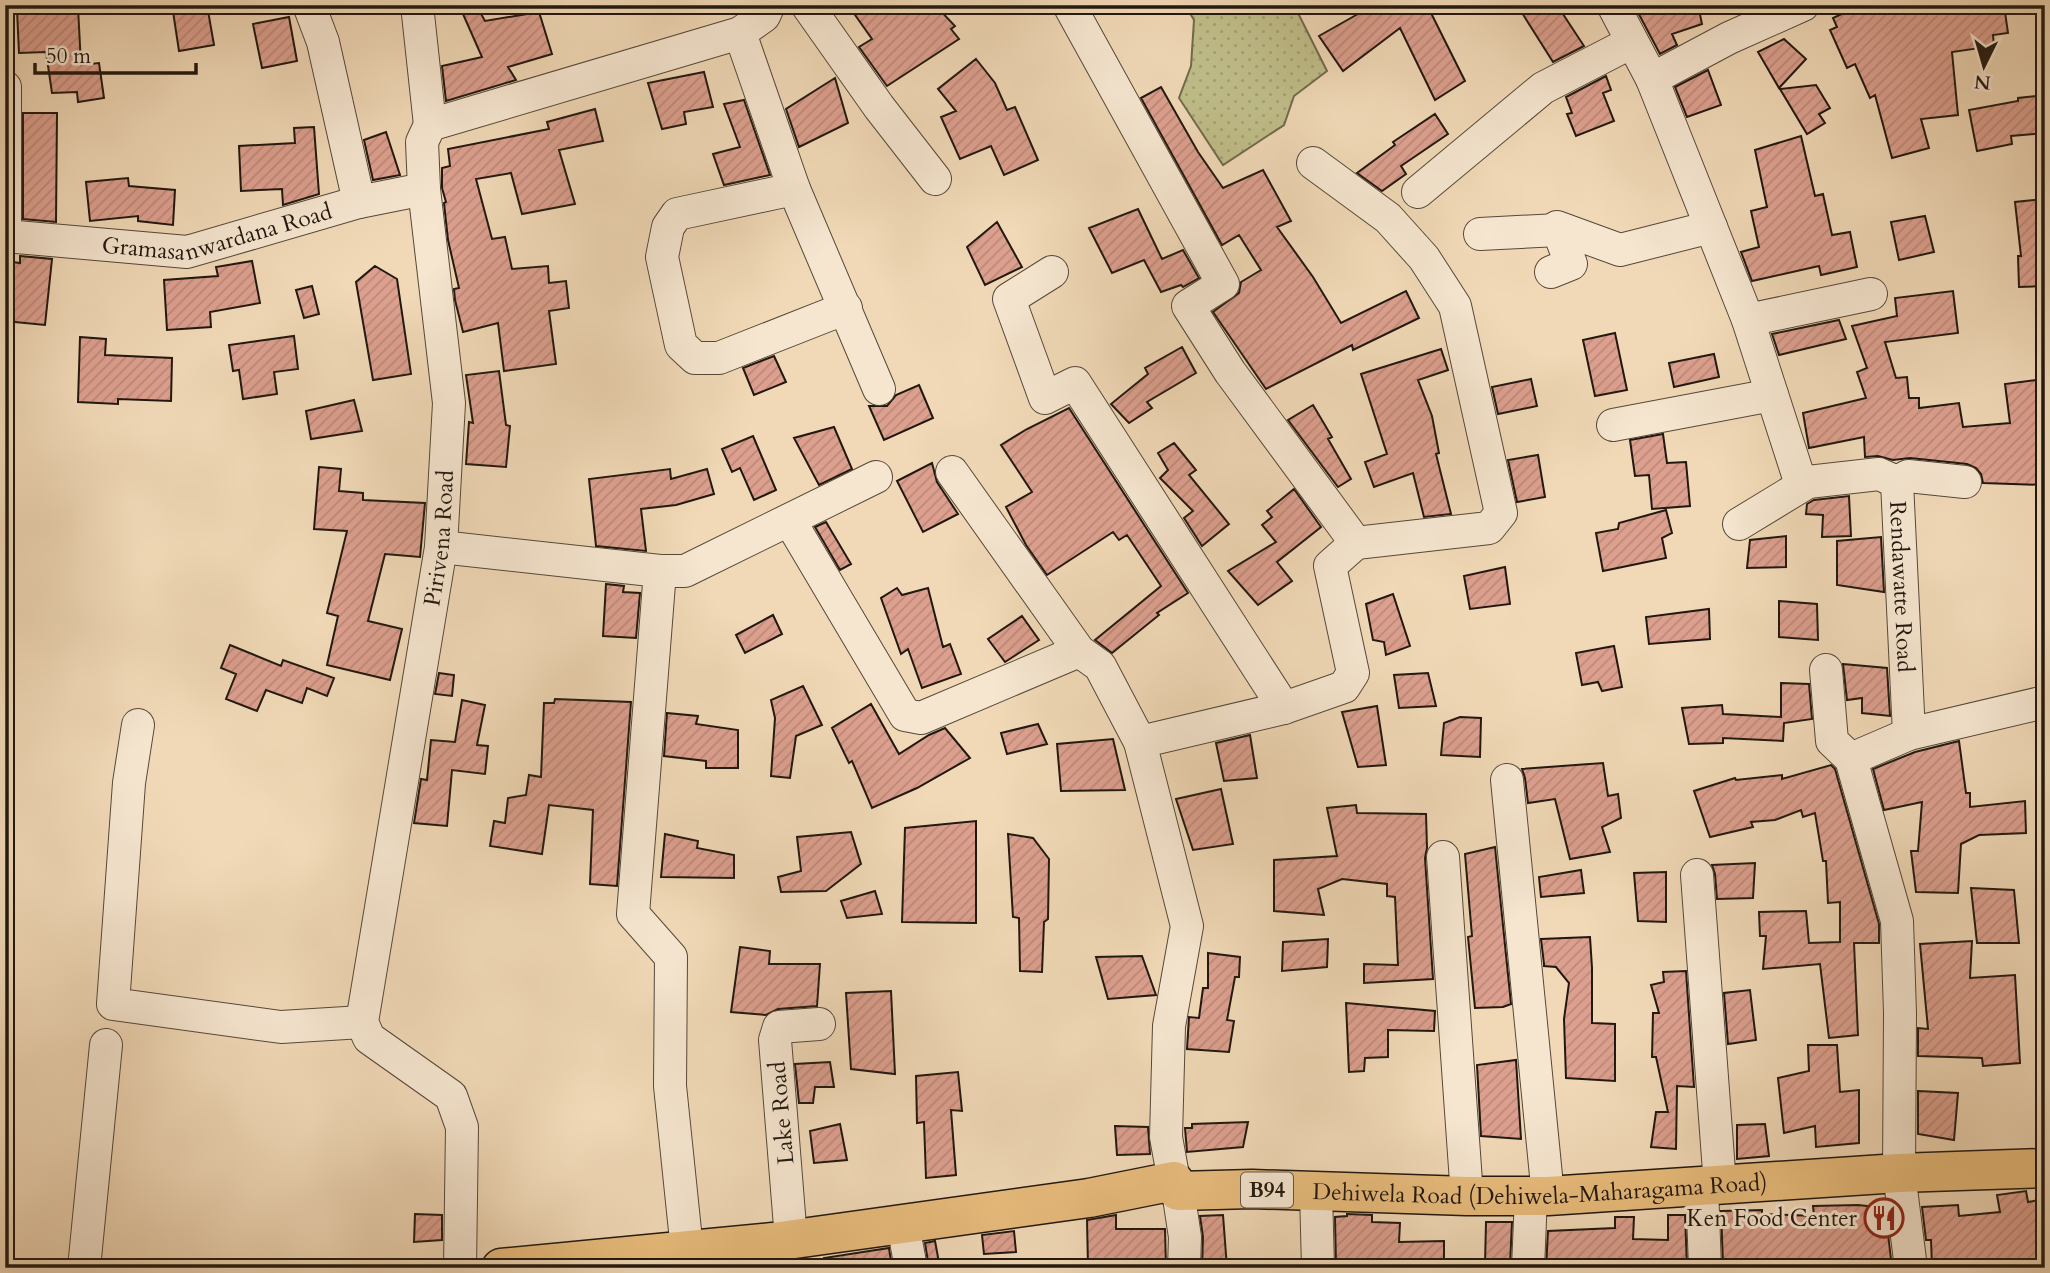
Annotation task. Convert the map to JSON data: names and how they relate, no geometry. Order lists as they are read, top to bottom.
{
  "streets": {
    "main road": ["Dehiwela Road (Dehiwela-Maharagama Road)", "B94"],
    "street": [
      "Gramasanwardana Road",
      "Pirivena Road",
      "Rendawatte Road",
      "Lake Road"
    ]
  },
  "crossings": [
    ["Gramasanwardana Road", "Pirivena Road"],
    ["Lake Road", "Dehiwela Road (Dehiwela-Maharagama Road)"]
  ],
  "places": {
    "restaurant": ["Ken Food Center"]
  },
  "scale_bar": "50 m",
  "north": "bottom"
}
